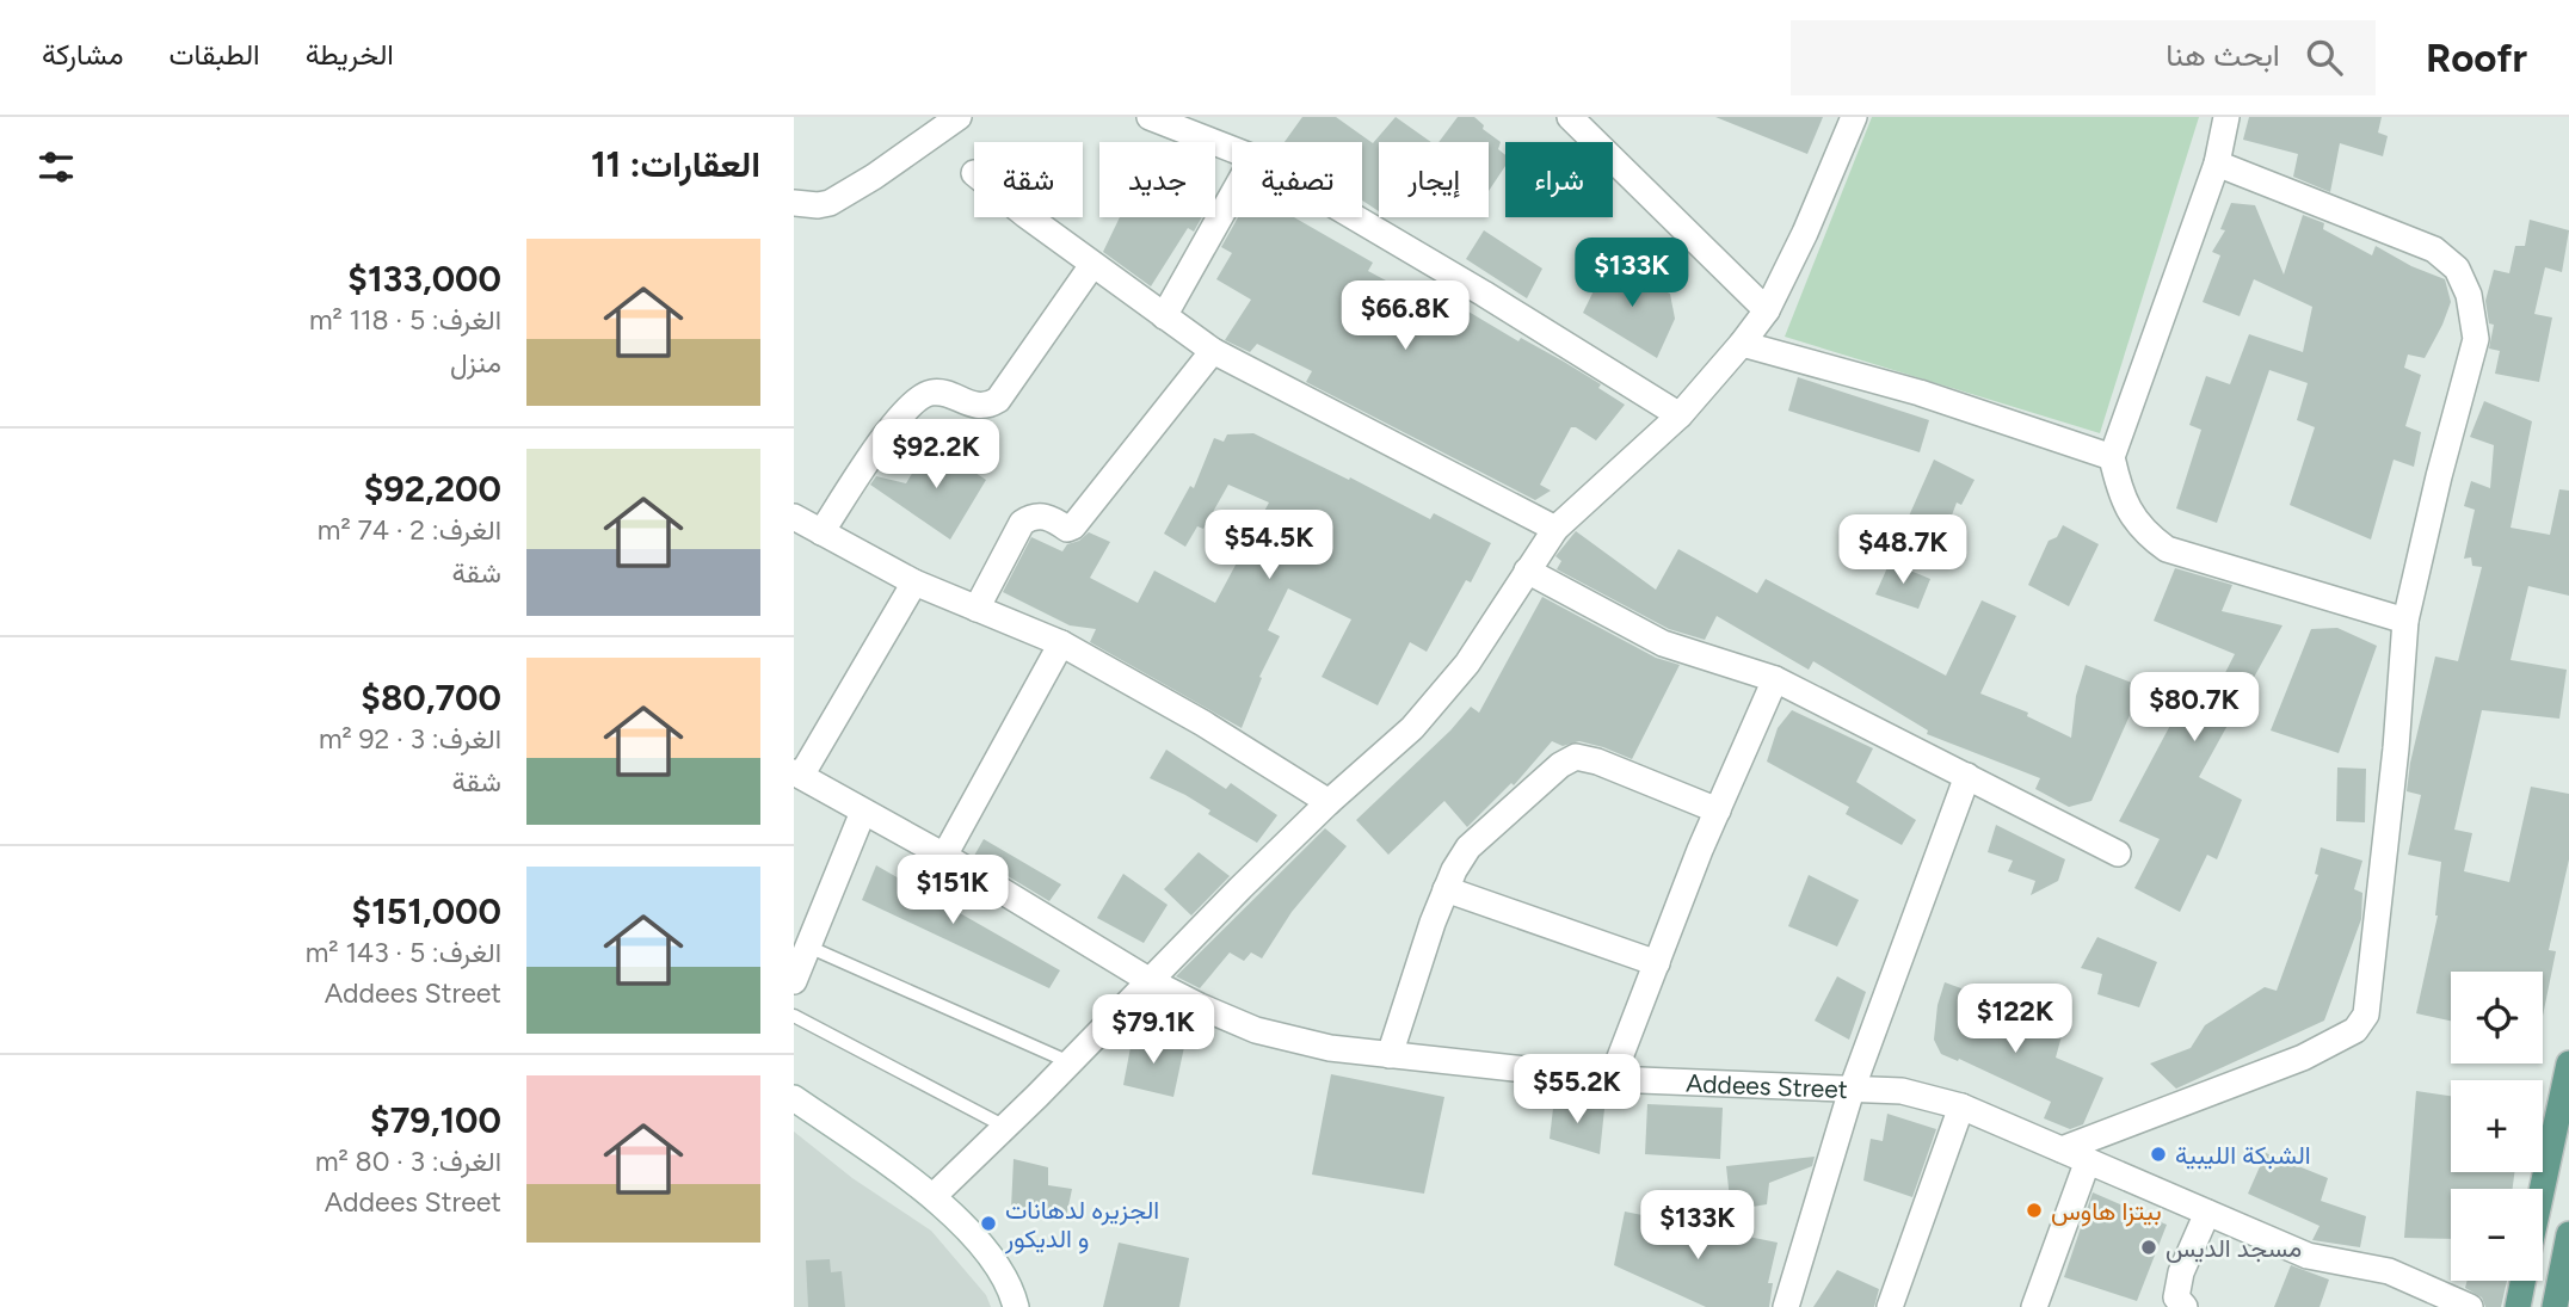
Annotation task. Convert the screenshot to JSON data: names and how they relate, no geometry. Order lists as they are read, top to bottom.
{
  "streets": {
    "street": ["Addees Street"]
  },
  "places": [
    "الشبكة الليبية",
    "بيتزا هاوس",
    "الجزيره لدهانات و الديكور",
    "مسجد الديس"
  ],
  "page": {
    "header": "Roofr",
    "search": "ابحث هنا",
    "nav": ["الخريطة", "الطبقات", "مشاركة"],
    "heading": "العقارات: 11",
    "chip": [
      "شراء",
      "إيجار",
      "تصفية",
      "جديد",
      "شقة"
    ],
    "list": [
      {
        "name": "$133,000",
        "note": "الغرف: 5 · 118 m² · منزل"
      },
      {
        "name": "$92,200",
        "note": "الغرف: 2 · 74 m² · شقة"
      },
      {
        "name": "$80,700",
        "note": "الغرف: 3 · 92 m² · شقة"
      },
      {
        "name": "$151,000",
        "note": "الغرف: 5 · 143 m² · Addees Street"
      },
      {
        "name": "$79,100",
        "note": "الغرف: 3 · 80 m² · Addees Street"
      }
    ],
    "price": [
      "$133K",
      "$66.8K",
      "$92.2K",
      "$54.5K",
      "$48.7K",
      "$80.7K",
      "$151K",
      "$122K",
      "$79.1K",
      "$55.2K",
      "$133K"
    ],
    "map_buttons": ["+", "−"]
  }
}
